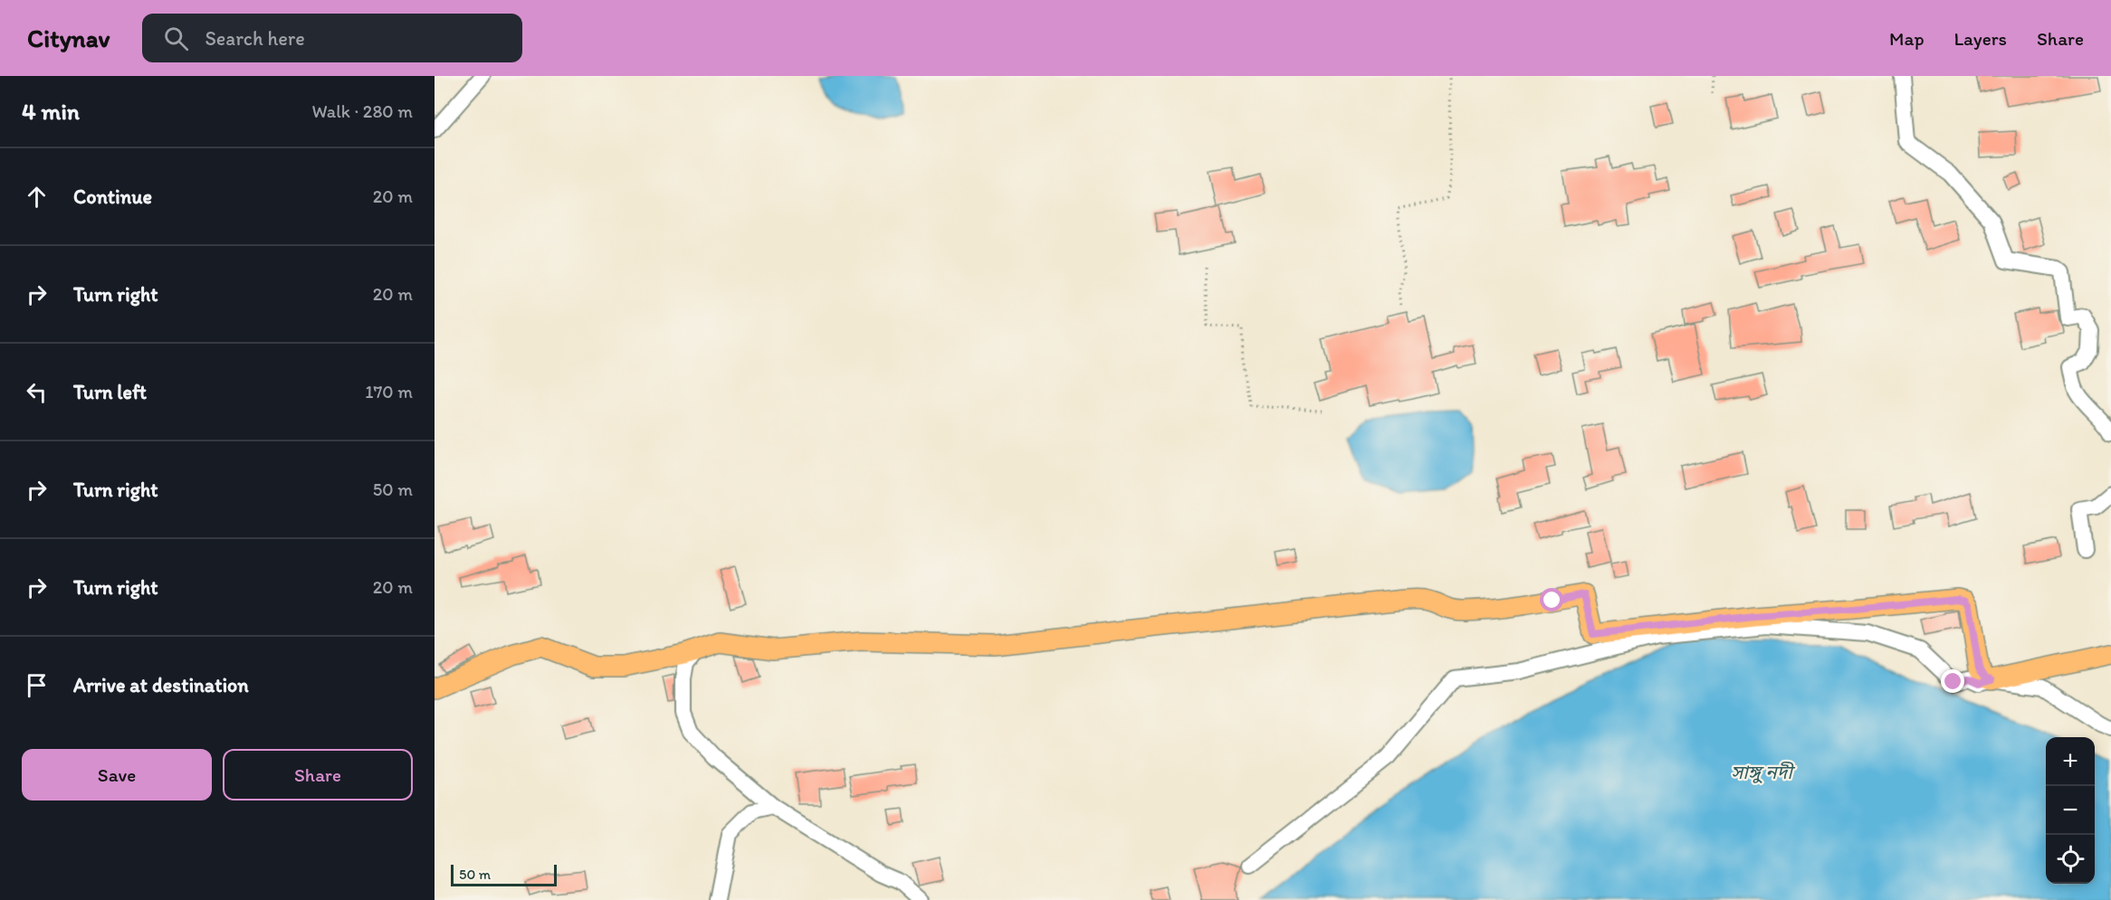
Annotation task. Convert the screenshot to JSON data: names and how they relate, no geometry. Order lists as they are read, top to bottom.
{
  "water": ["সাঙ্গু নদী"],
  "scale_bar": "50 m",
  "page": {
    "header": "Citynav",
    "search": "Search here",
    "nav": ["Map", "Layers", "Share"],
    "heading": ["4 min", "Walk · 280 m"],
    "list": [
      ["Continue", "20 m"],
      ["Turn right", "20 m"],
      ["Turn left", "170 m"],
      ["Turn right", "50 m"],
      ["Turn right", "20 m"],
      "Arrive at destination"
    ],
    "buttons": ["Save", "Share"],
    "map_buttons": ["+", "−"],
    "scale": "50 m"
  }
}
